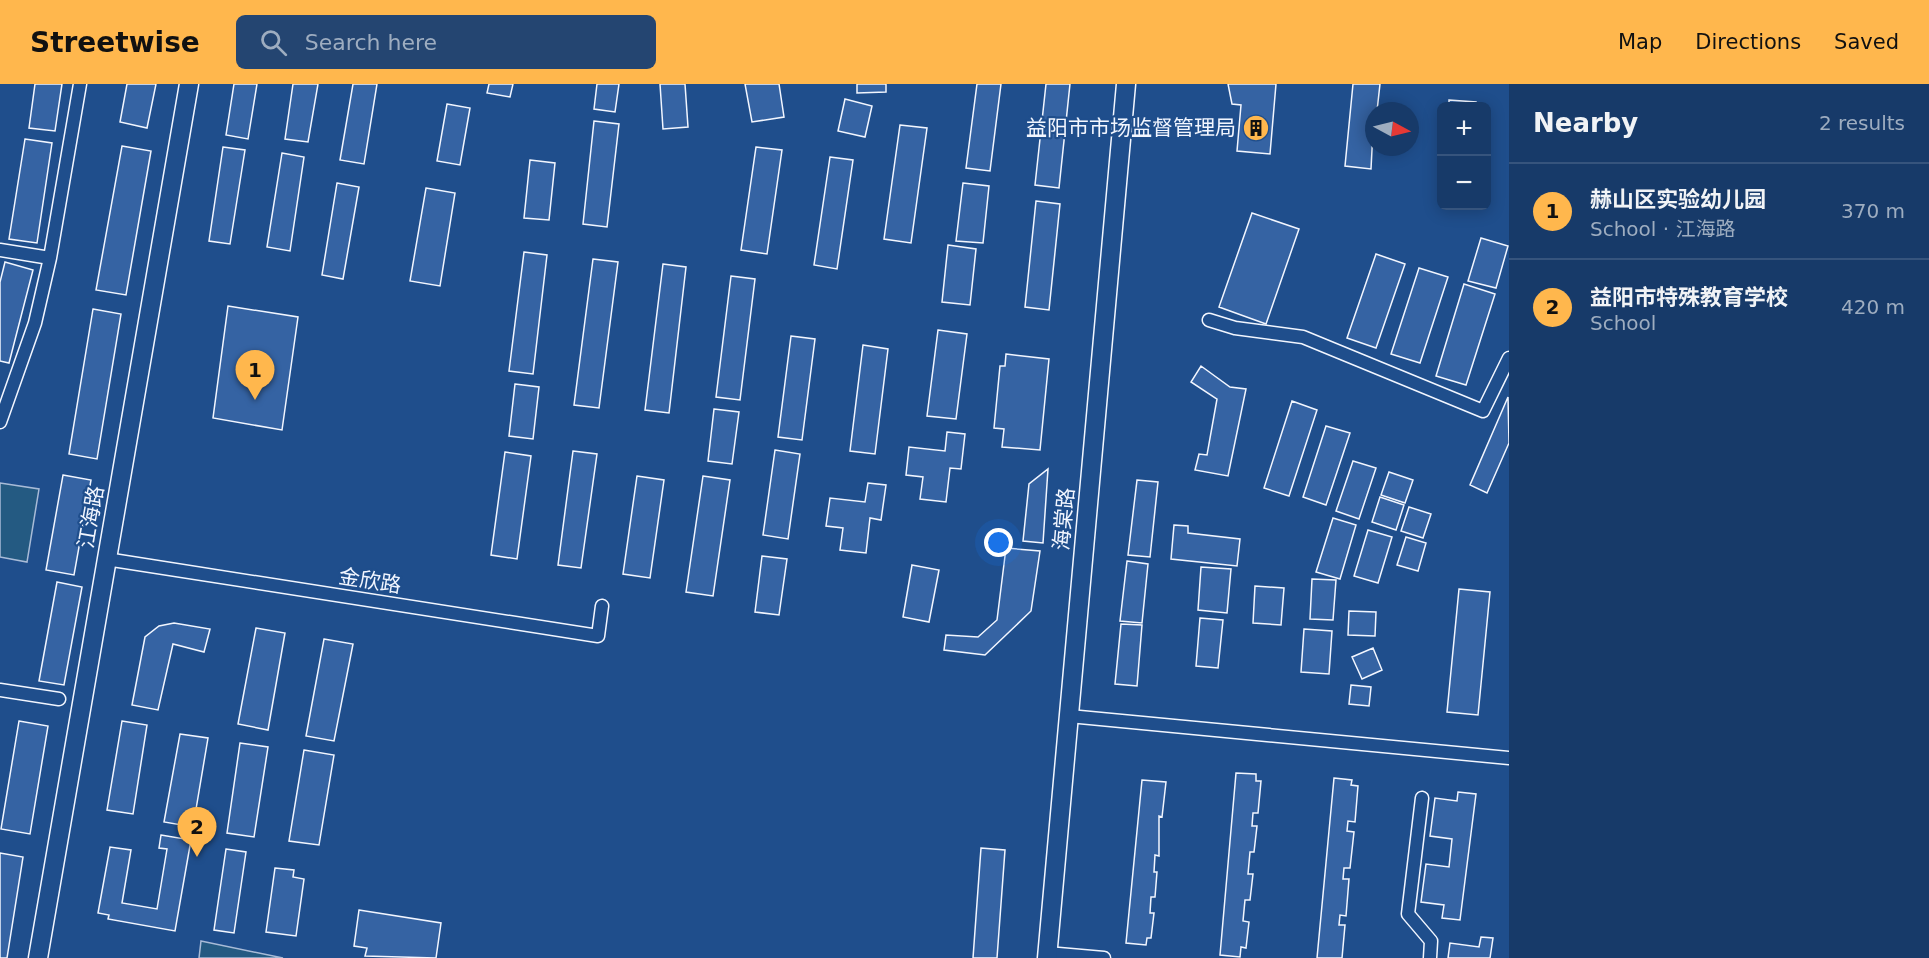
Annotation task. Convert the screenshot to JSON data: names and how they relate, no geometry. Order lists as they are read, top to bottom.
{
  "streets": {
    "street": ["江海路", "海棠路", "金欣路"]
  },
  "crossings": [
    ["江海路", "金欣路"]
  ],
  "places": {
    "building": ["益阳市市场监督管理局"]
  },
  "north": "right",
  "page": {
    "header": "Streetwise",
    "search": "Search here",
    "nav": ["Map", "Directions", "Saved"],
    "heading": ["Nearby", "2 results"],
    "map_buttons": ["+", "−"],
    "list": [
      {
        "mark": "1",
        "name": "赫山区实验幼儿园",
        "note": "School · 江海路",
        "value": "370 m"
      },
      {
        "mark": "2",
        "name": "益阳市特殊教育学校",
        "note": "School",
        "value": "420 m"
      }
    ],
    "pins": ["1", "2"]
  }
}
